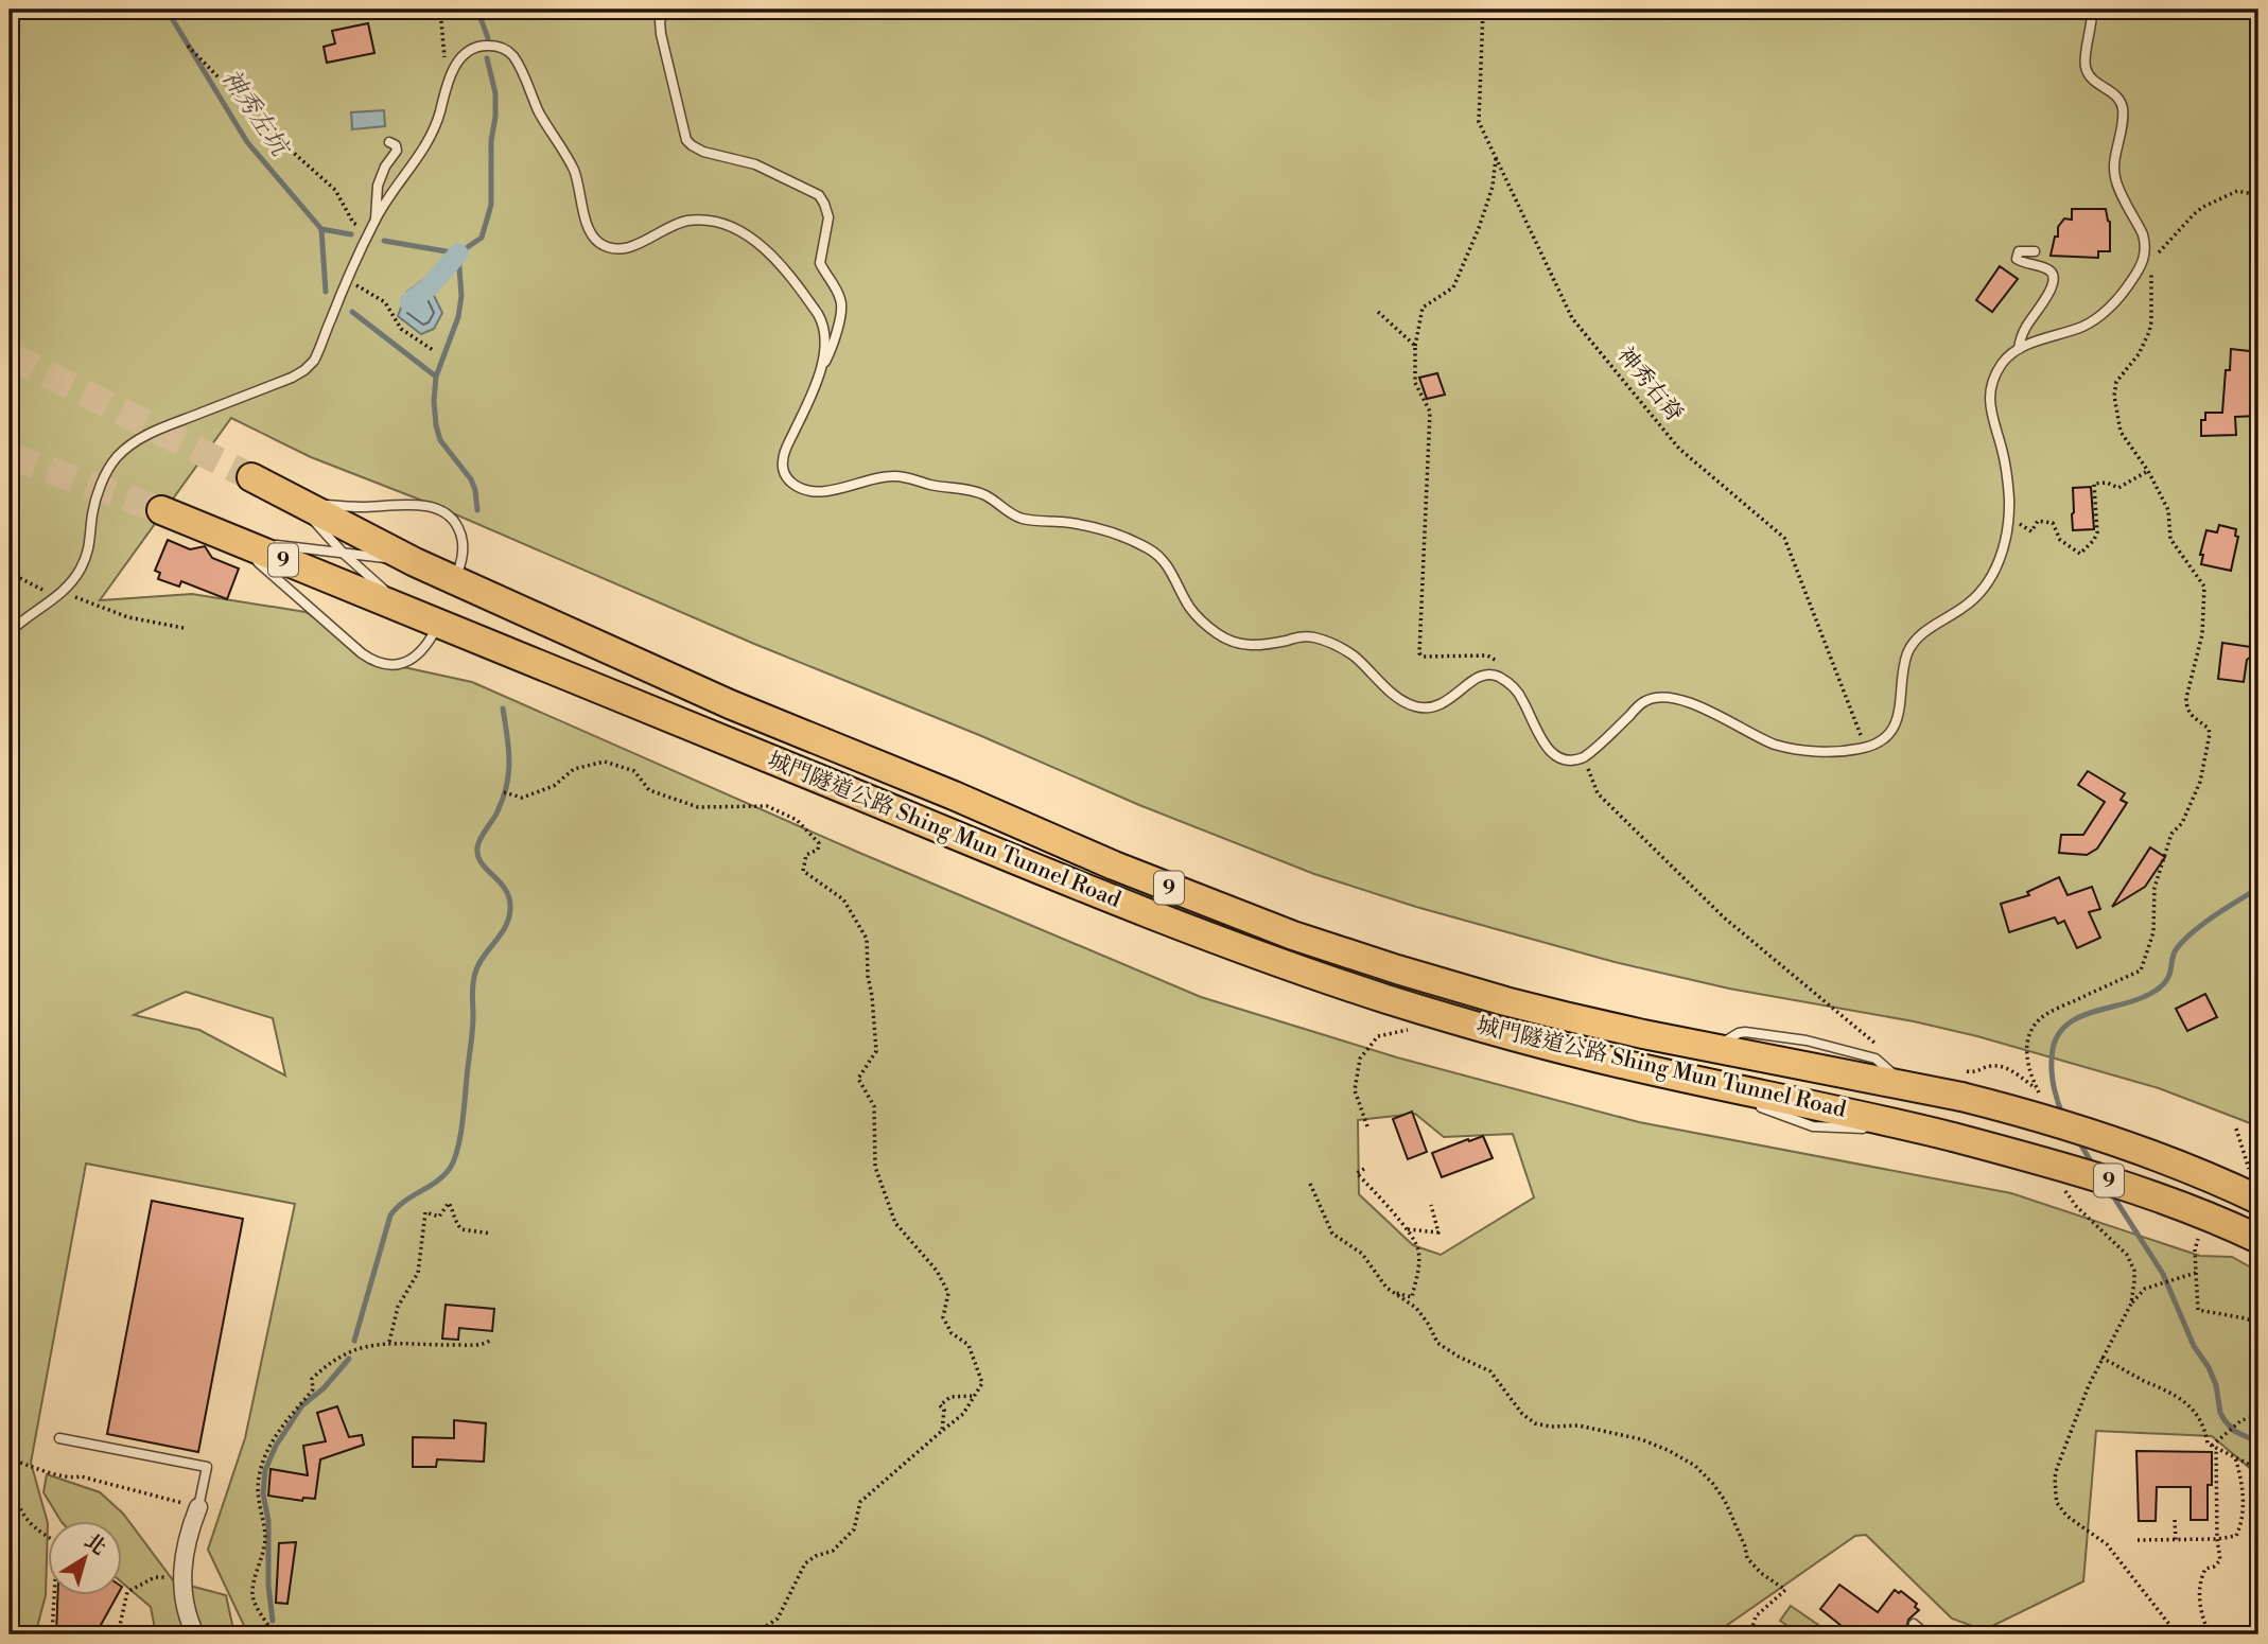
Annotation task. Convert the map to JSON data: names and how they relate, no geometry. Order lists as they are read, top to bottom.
{
  "streets": {
    "highway": ["9", "城門隧道公路 Shing Mun Tunnel Road"],
    "path": ["神秀右脊"]
  },
  "water": ["神秀左坑"],
  "north": "top right"
}
